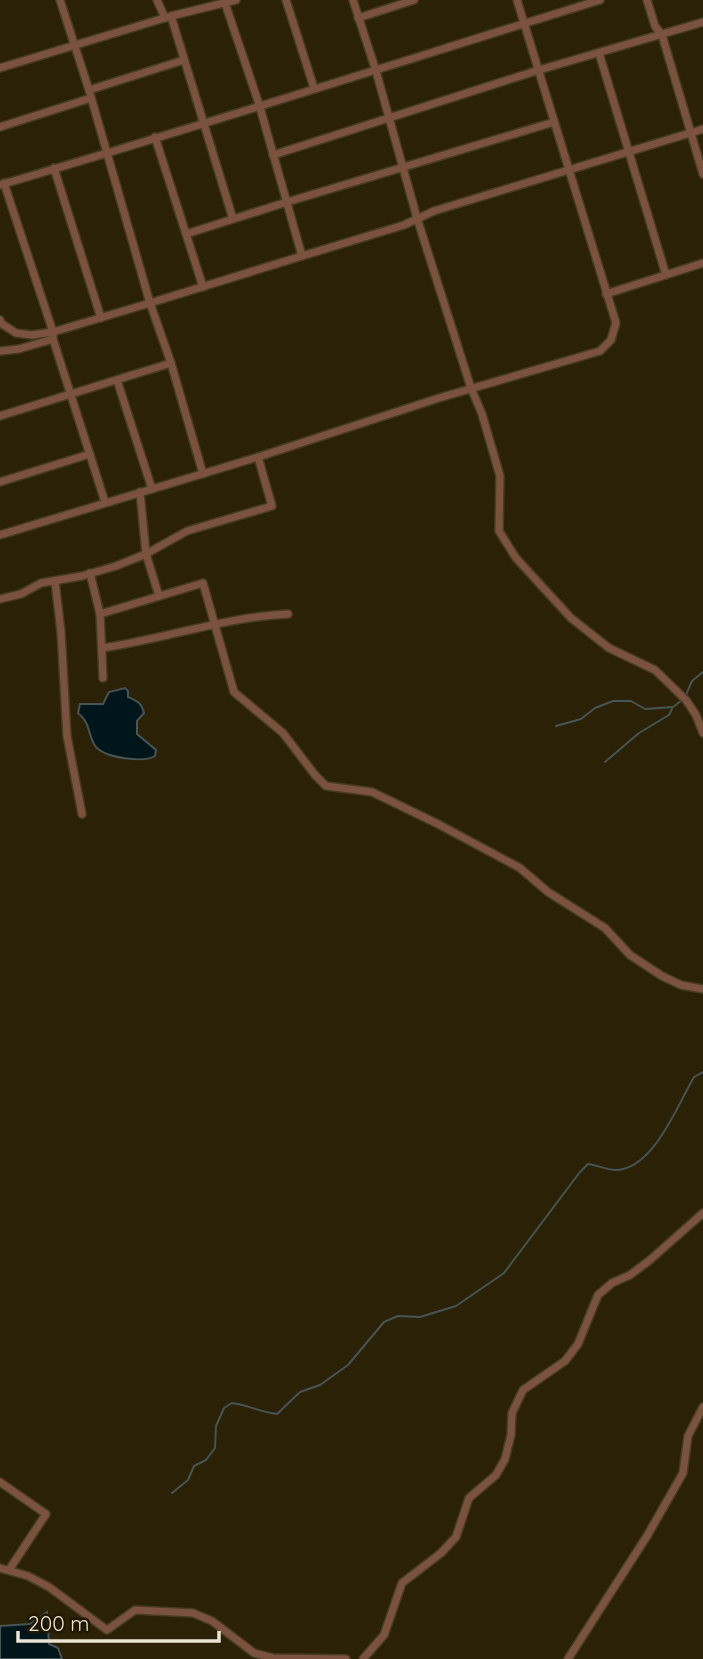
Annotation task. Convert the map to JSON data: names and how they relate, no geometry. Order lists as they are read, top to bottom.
{
  "scale_bar": "200 m"
}
